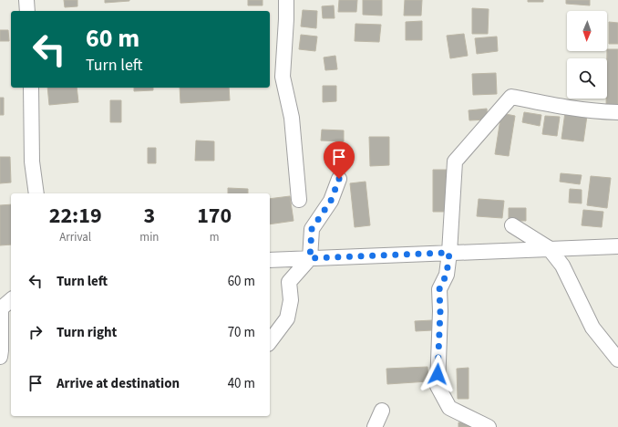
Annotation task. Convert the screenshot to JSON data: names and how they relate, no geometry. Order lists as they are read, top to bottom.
{
  "north": "bottom",
  "page": {
    "turn": ["60 m", "Turn left"],
    "eta": [
      "22:19",
      "Arrival",
      "3",
      "min",
      "170",
      "m"
    ],
    "list": [
      {
        "name": "Turn left",
        "value": "60 m"
      },
      {
        "name": "Turn right",
        "value": "70 m"
      },
      {
        "name": "Arrive at destination",
        "value": "40 m"
      }
    ]
  }
}
